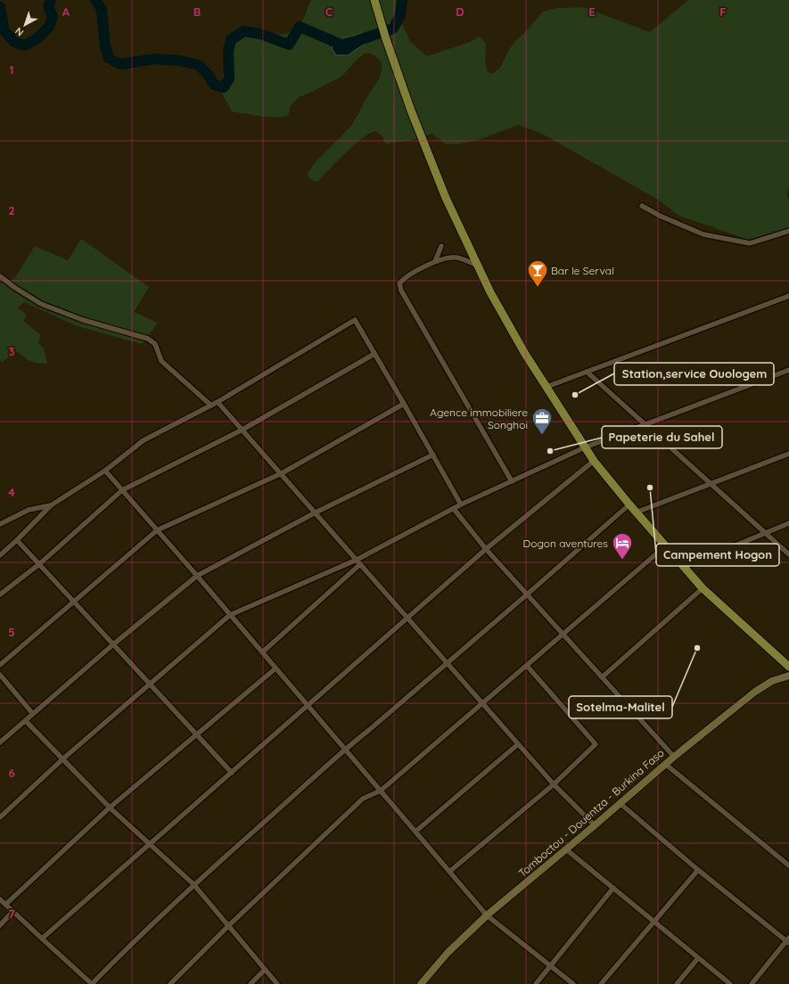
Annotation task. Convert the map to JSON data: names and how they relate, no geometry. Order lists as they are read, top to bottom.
{
  "streets": {
    "main road": ["Tomboctou - Douentza - Burkina Faso"]
  },
  "places": {
    "bar": ["Bar le Serval"],
    "other": [
      "Station,service Ouologem",
      "Papeterie du Sahel",
      "Campement Hogon",
      "Sotelma-Malitel"
    ],
    "office": ["Agence immobiliere Songhoi"],
    "hotel": ["Dogon aventures"]
  },
  "north": "bottom left",
  "grid": {
    "columns": [
      "A",
      "B",
      "C",
      "D",
      "E",
      "F"
    ],
    "rows": [
      "1",
      "2",
      "3",
      "4",
      "5",
      "6",
      "7"
    ]
  }
}
